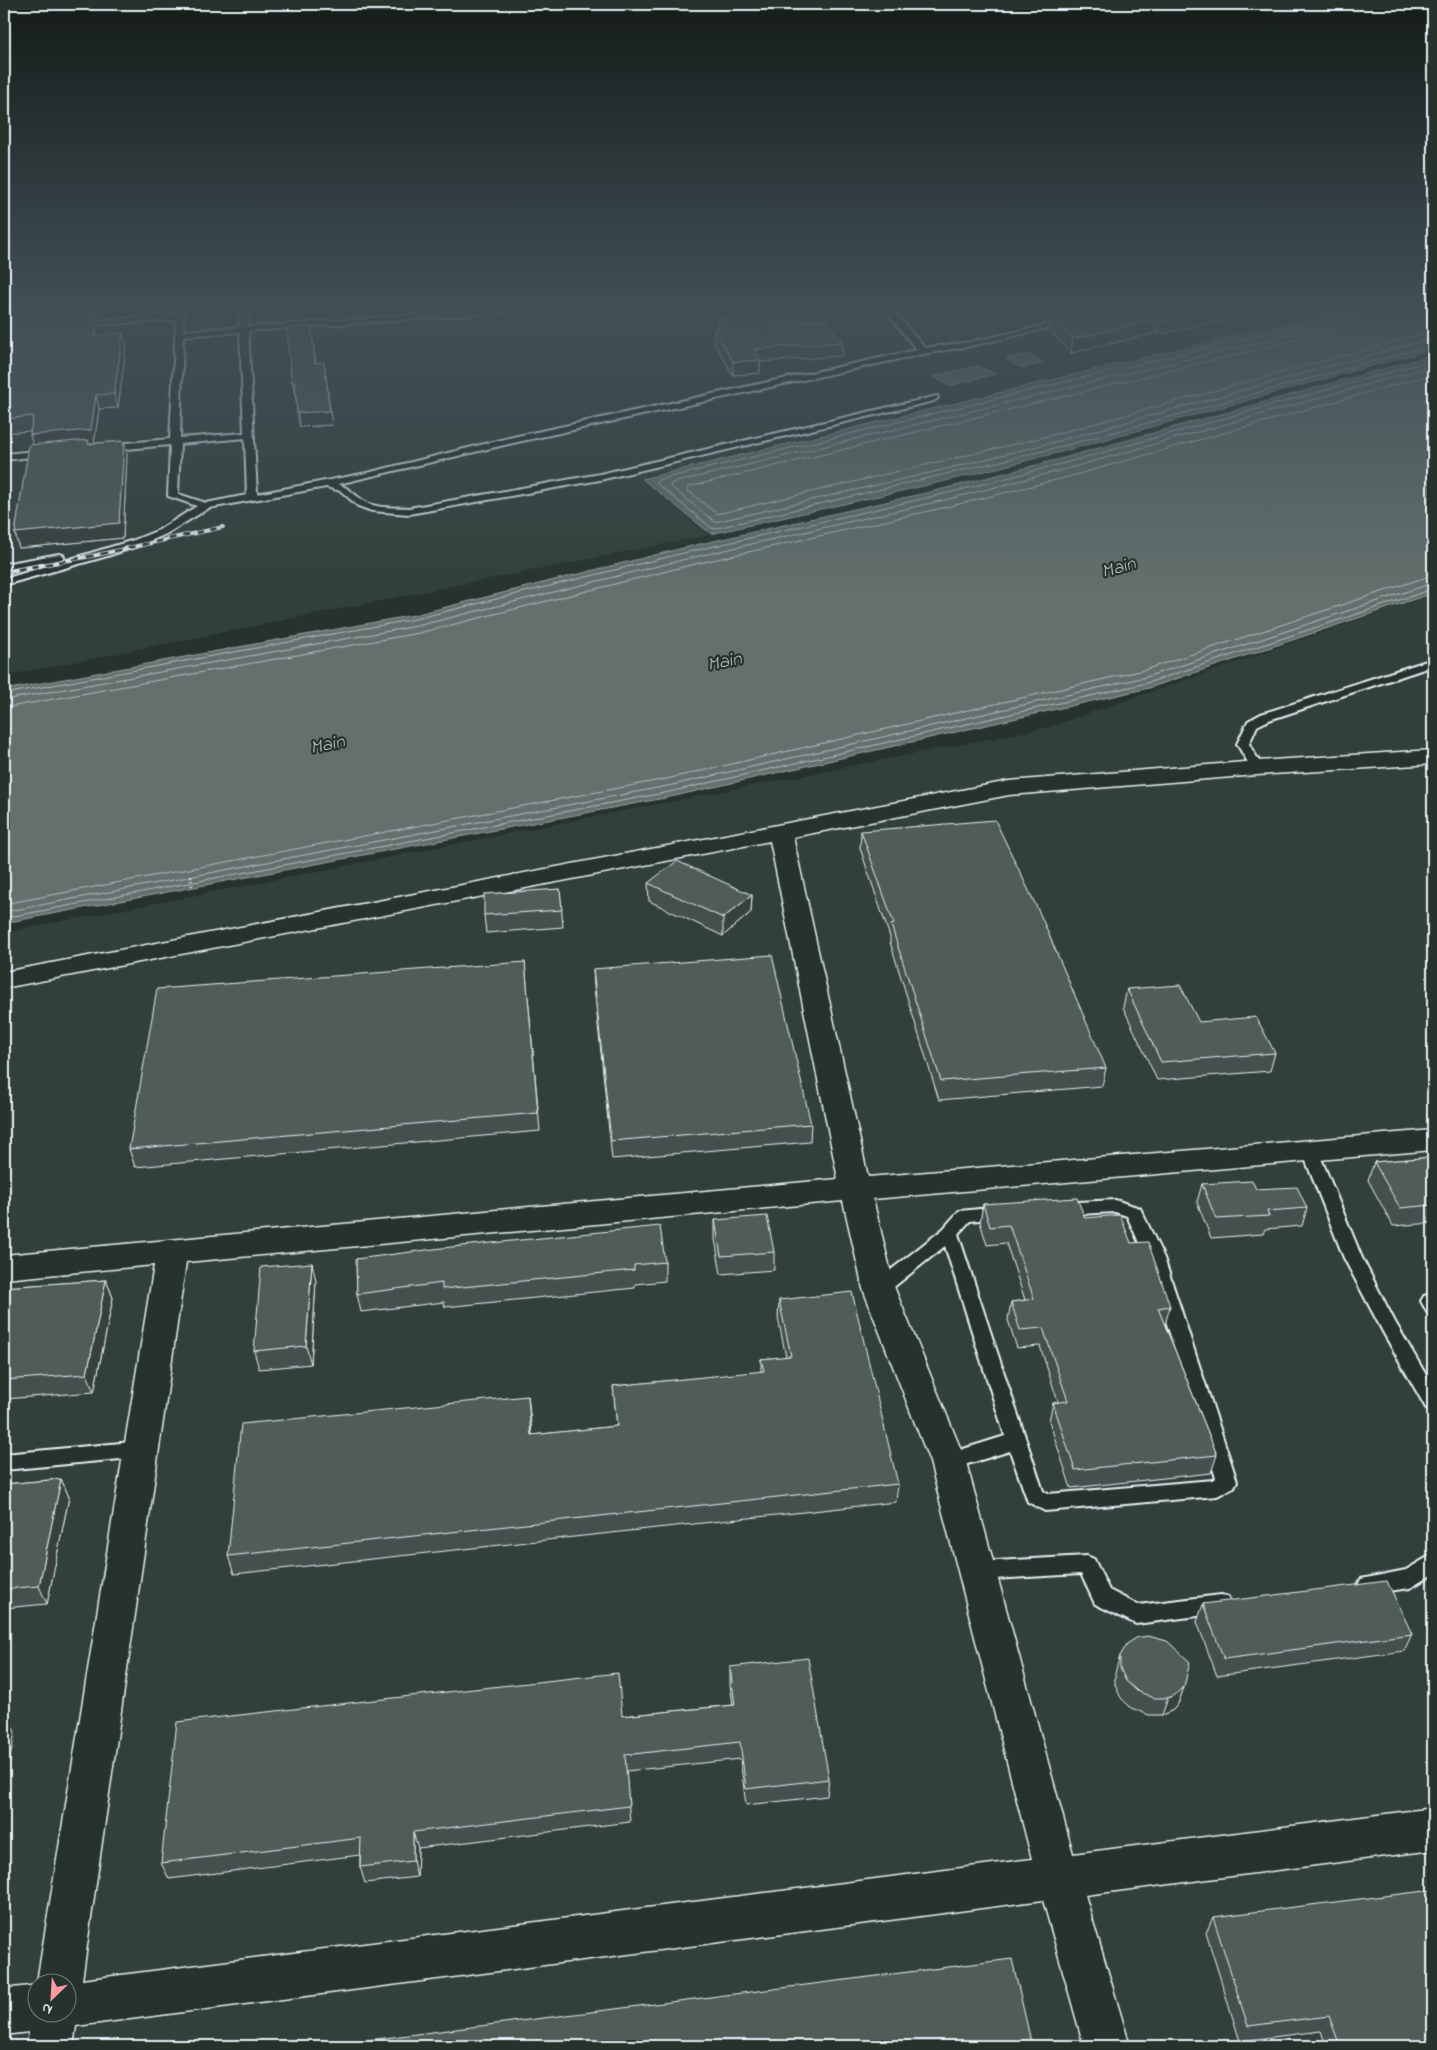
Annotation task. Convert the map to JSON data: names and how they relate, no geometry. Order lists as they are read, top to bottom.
{
  "water": ["Main"],
  "north": "bottom left"
}
